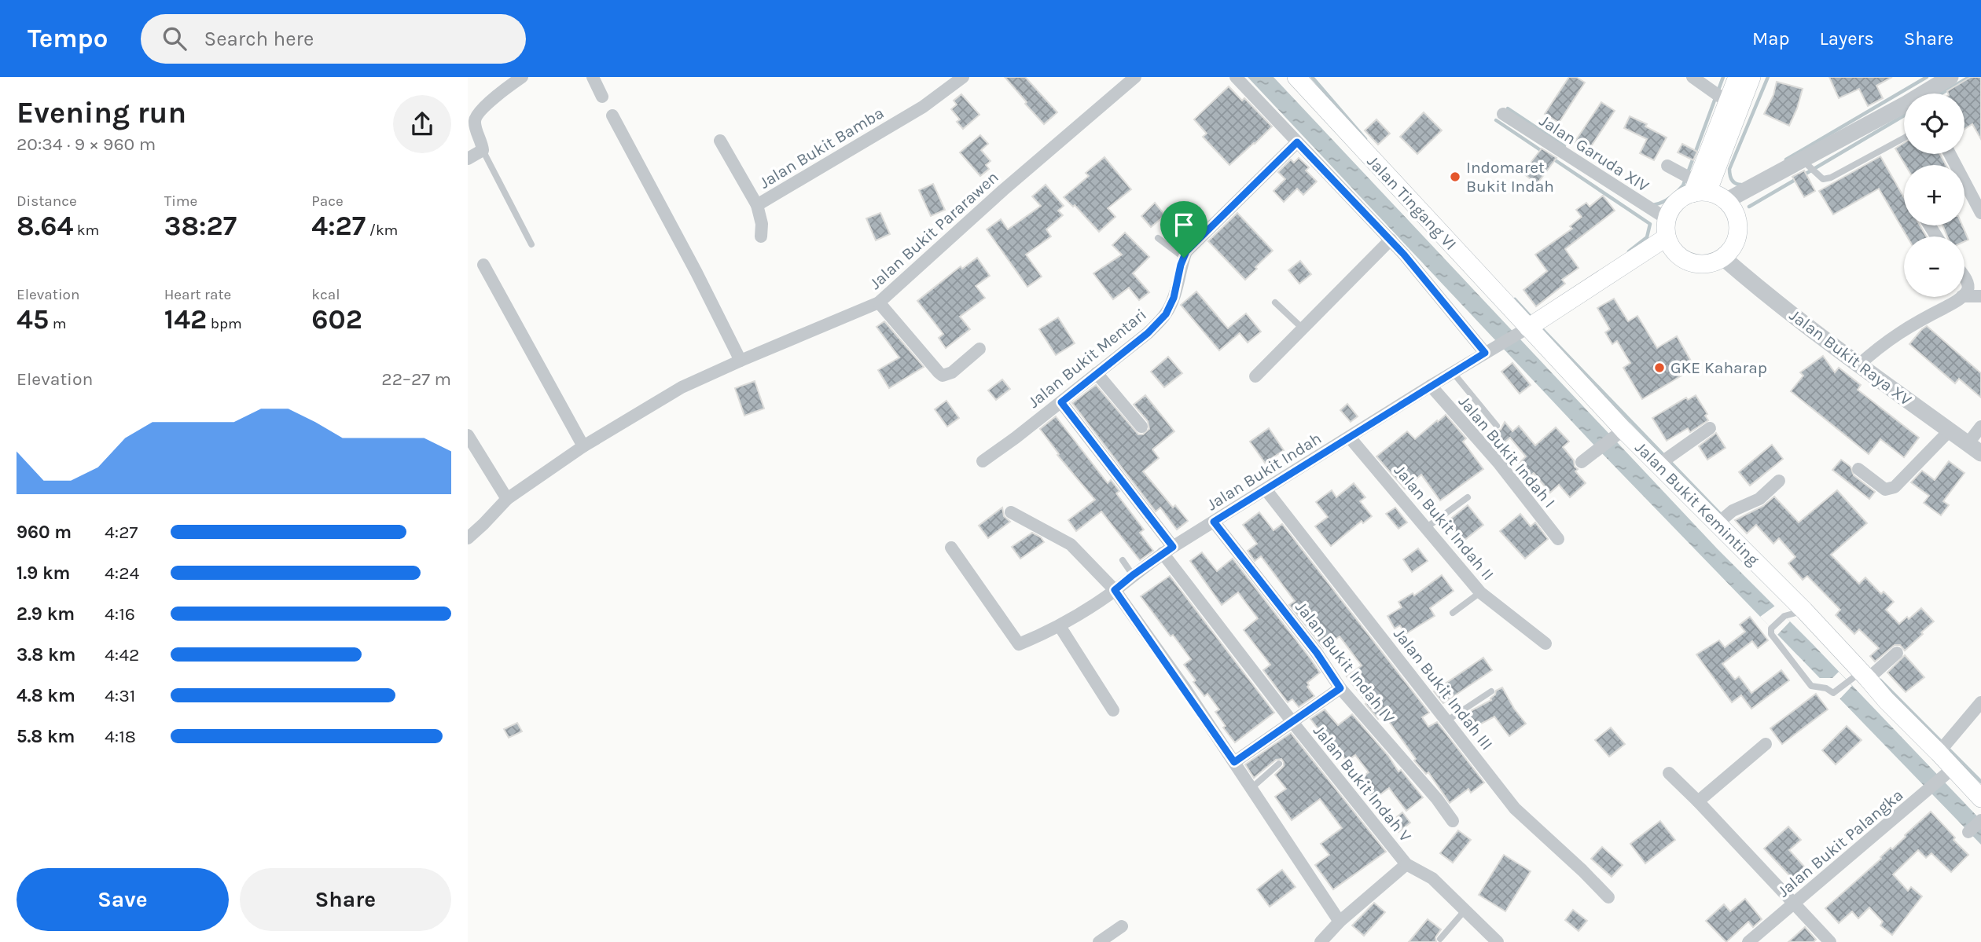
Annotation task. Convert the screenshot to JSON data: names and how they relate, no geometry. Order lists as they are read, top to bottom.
{
  "streets": {
    "main road": ["Jalan Tingang VI", "Jalan Bukit Keminting"],
    "street": [
      "Jalan Bukit Bamba",
      "Jalan Garuda XIV",
      "Jalan Bukit Pararawen",
      "Jalan Bukit Raya XV",
      "Jalan Bukit Mentari",
      "Jalan Bukit Indah I",
      "Jalan Bukit Indah",
      "Jalan Bukit Indah II",
      "Jalan Bukit Indah IV",
      "Jalan Bukit Indah III",
      "Jalan Bukit Indah V",
      "Jalan Bukit Palangka"
    ]
  },
  "crossings": [
    ["Jalan Garuda XIV", "Jalan Bukit Raya XV"],
    ["Jalan Tingang VI", "Jalan Bukit Indah"],
    ["Jalan Tingang VI", "Jalan Bukit Keminting"],
    ["Jalan Bukit Mentari", "Jalan Bukit Indah V"],
    ["Jalan Bukit Indah I", "Jalan Bukit Indah"],
    ["Jalan Bukit Indah", "Jalan Bukit Keminting"],
    ["Jalan Bukit Indah", "Jalan Bukit Indah II"],
    ["Jalan Bukit Indah", "Jalan Bukit Indah IV"],
    ["Jalan Bukit Indah", "Jalan Bukit Indah III"],
    ["Jalan Bukit Indah", "Jalan Bukit Indah V"],
    ["Jalan Bukit Keminting", "Jalan Bukit Palangka"]
  ],
  "places": ["Indomaret Bukit Indah", "GKE Kaharap"],
  "page": {
    "header": "Tempo",
    "search": "Search here",
    "nav": ["Map", "Layers", "Share"],
    "heading": ["Evening run", "20:34 · 9 × 960 m"],
    "map_buttons": ["+", "−"],
    "stats": [
      ["Distance", "8.64 km"],
      ["Time", "38:27"],
      ["Pace", "4:27 /km"],
      ["Elevation", "45 m"],
      ["Heart rate", "142 bpm"],
      ["kcal", "602"]
    ],
    "chart": ["Elevation", "22–27 m"],
    "list": [
      {
        "name": "960 m",
        "note": "4:27"
      },
      {
        "name": "1.9 km",
        "note": "4:24"
      },
      {
        "name": "2.9 km",
        "note": "4:16"
      },
      {
        "name": "3.8 km",
        "note": "4:42"
      },
      {
        "name": "4.8 km",
        "note": "4:31"
      },
      {
        "name": "5.8 km",
        "note": "4:18"
      }
    ],
    "buttons": ["Save", "Share"]
  }
}
